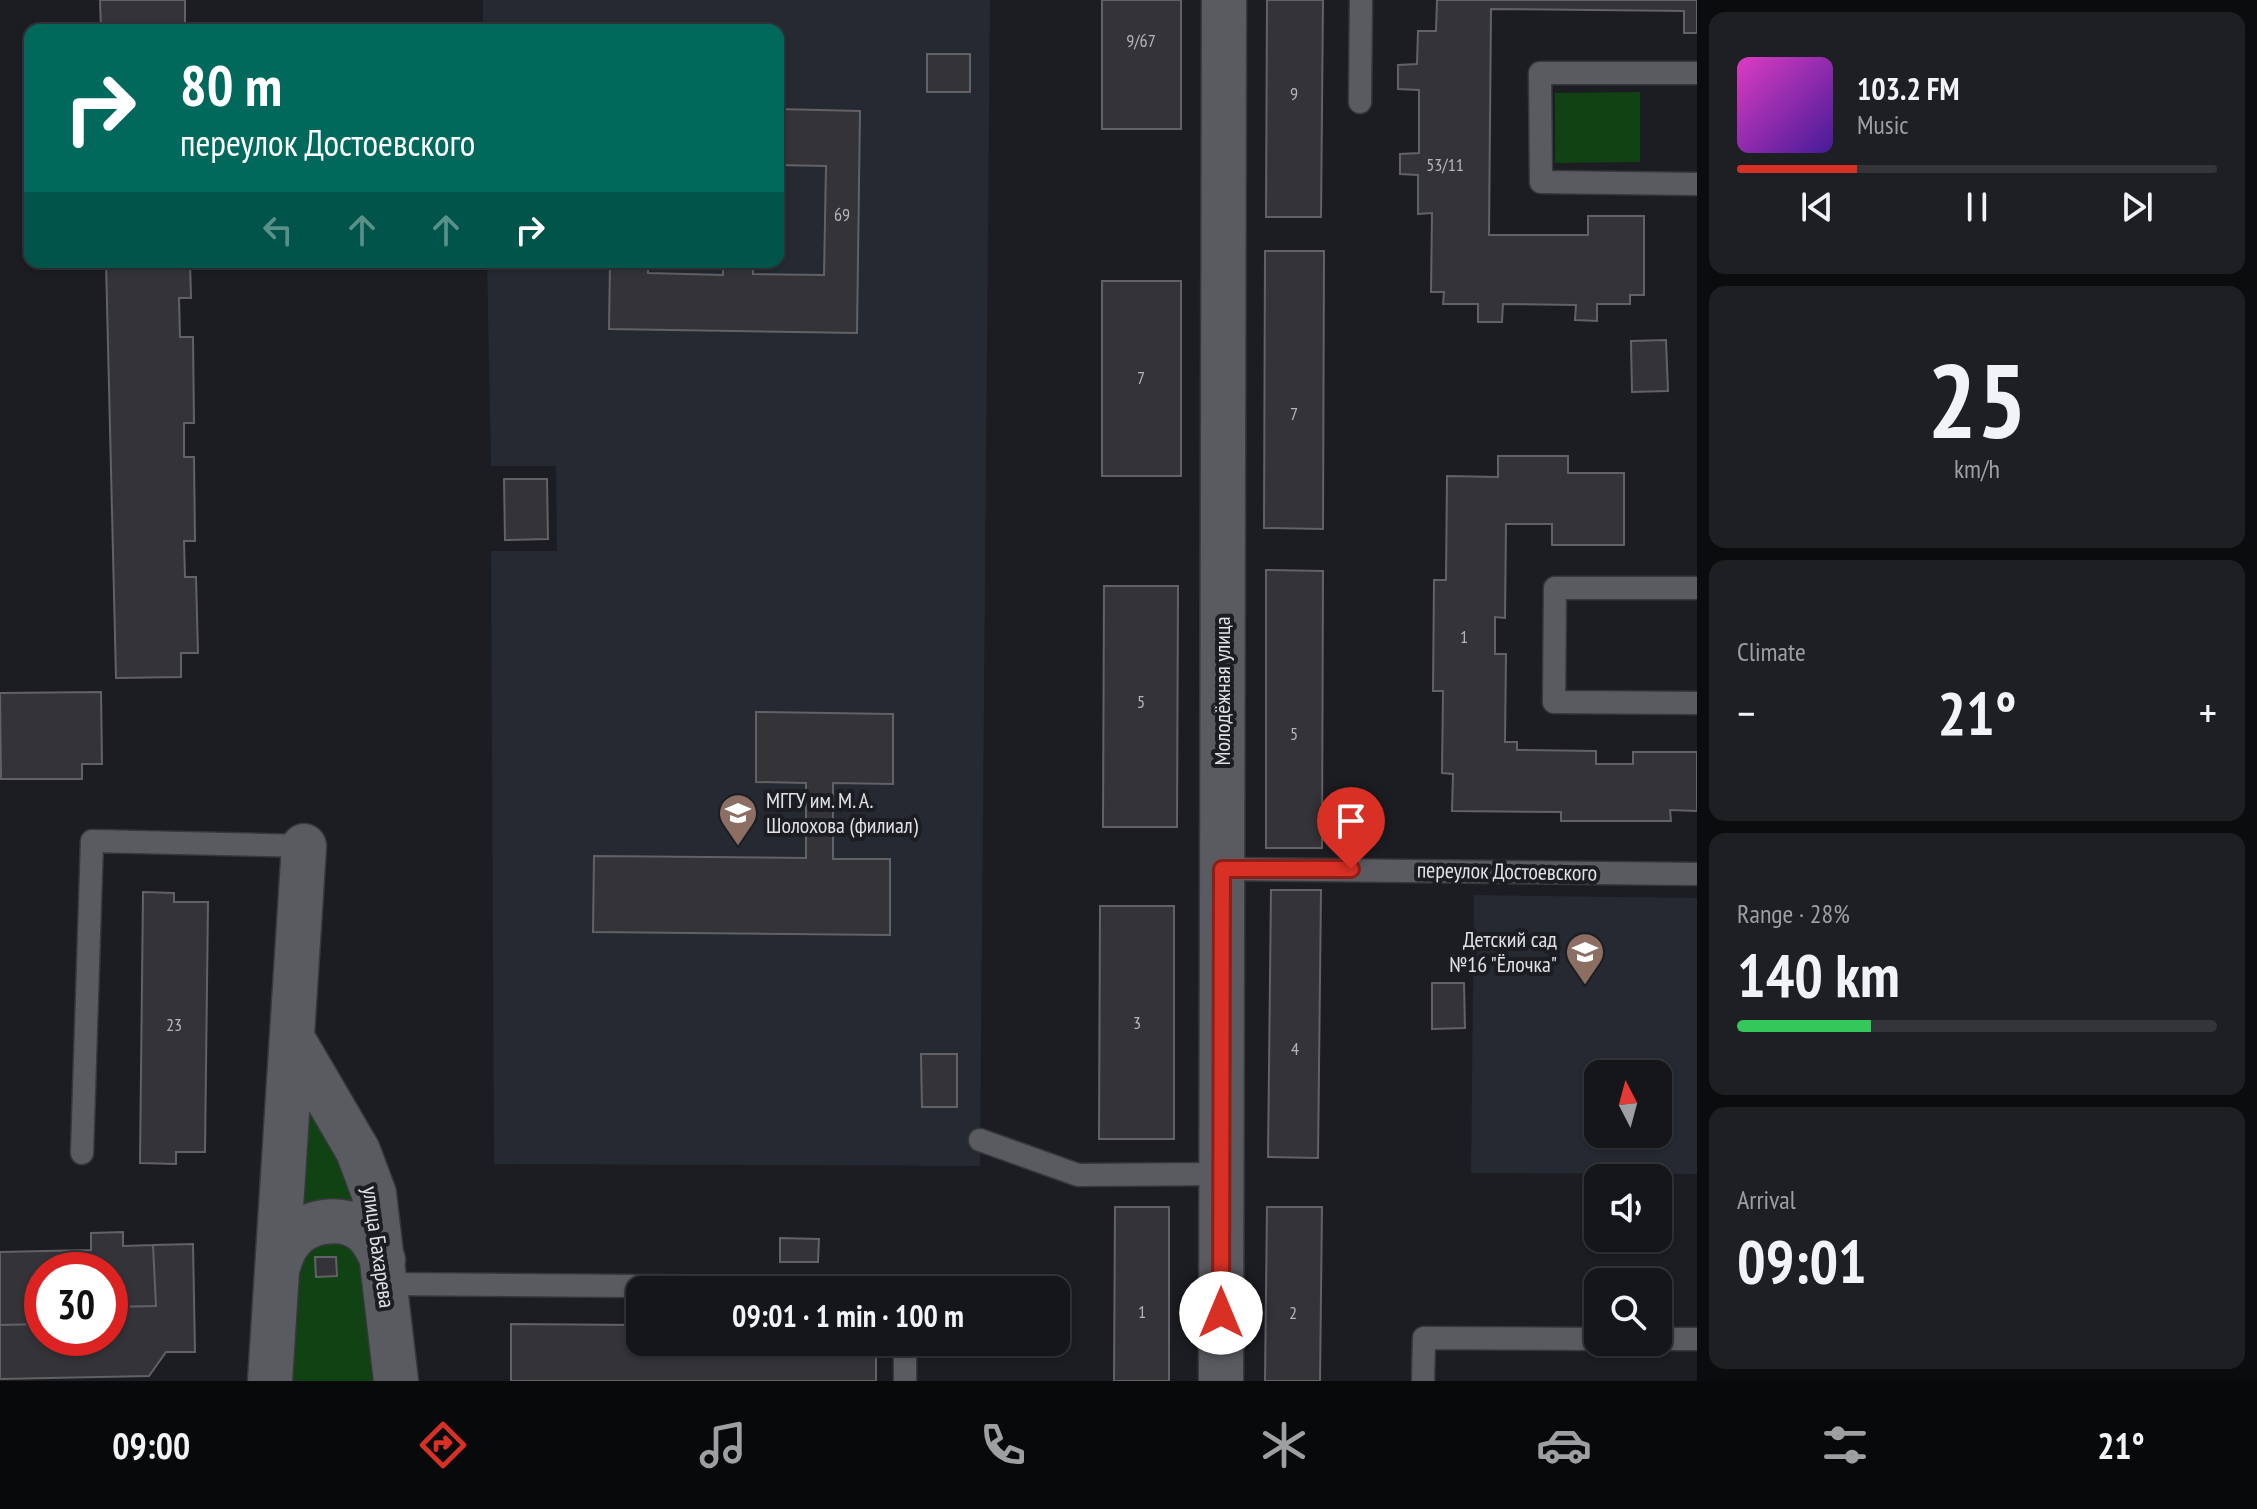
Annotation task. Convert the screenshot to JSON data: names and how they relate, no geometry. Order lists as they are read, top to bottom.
{
  "streets": {
    "street": ["Молодёжная улица", "улица Бахарева"],
    "lane": ["переулок Достоевского"]
  },
  "crossings": [
    ["Молодёжная улица", "переулок Достоевского"]
  ],
  "places": {
    "school or university": ["МГГУ им. М. А. Шолохова (филиал)", "Детский сад №16 \"Ёлочка\""]
  },
  "house_numbers": [
    "9/67",
    "9",
    "53/11",
    "69",
    "7",
    "7",
    "1",
    "5",
    "5",
    "3",
    "23",
    "4",
    "1",
    "2"
  ],
  "north": "top",
  "page": {
    "turn": ["80 m", "переулок Достоевского"],
    "song": ["103.2 FM", "Music"],
    "tile": [
      ["25", "km/h"],
      "Climate",
      ["Range · 28%", "140 km"],
      ["Arrival", "09:01"]
    ],
    "heat": ["−", "21°", "+"],
    "limit": "30",
    "trip": "09:01 · 1 min · 100 m",
    "tabs": ["09:00", "21°"]
  }
}
